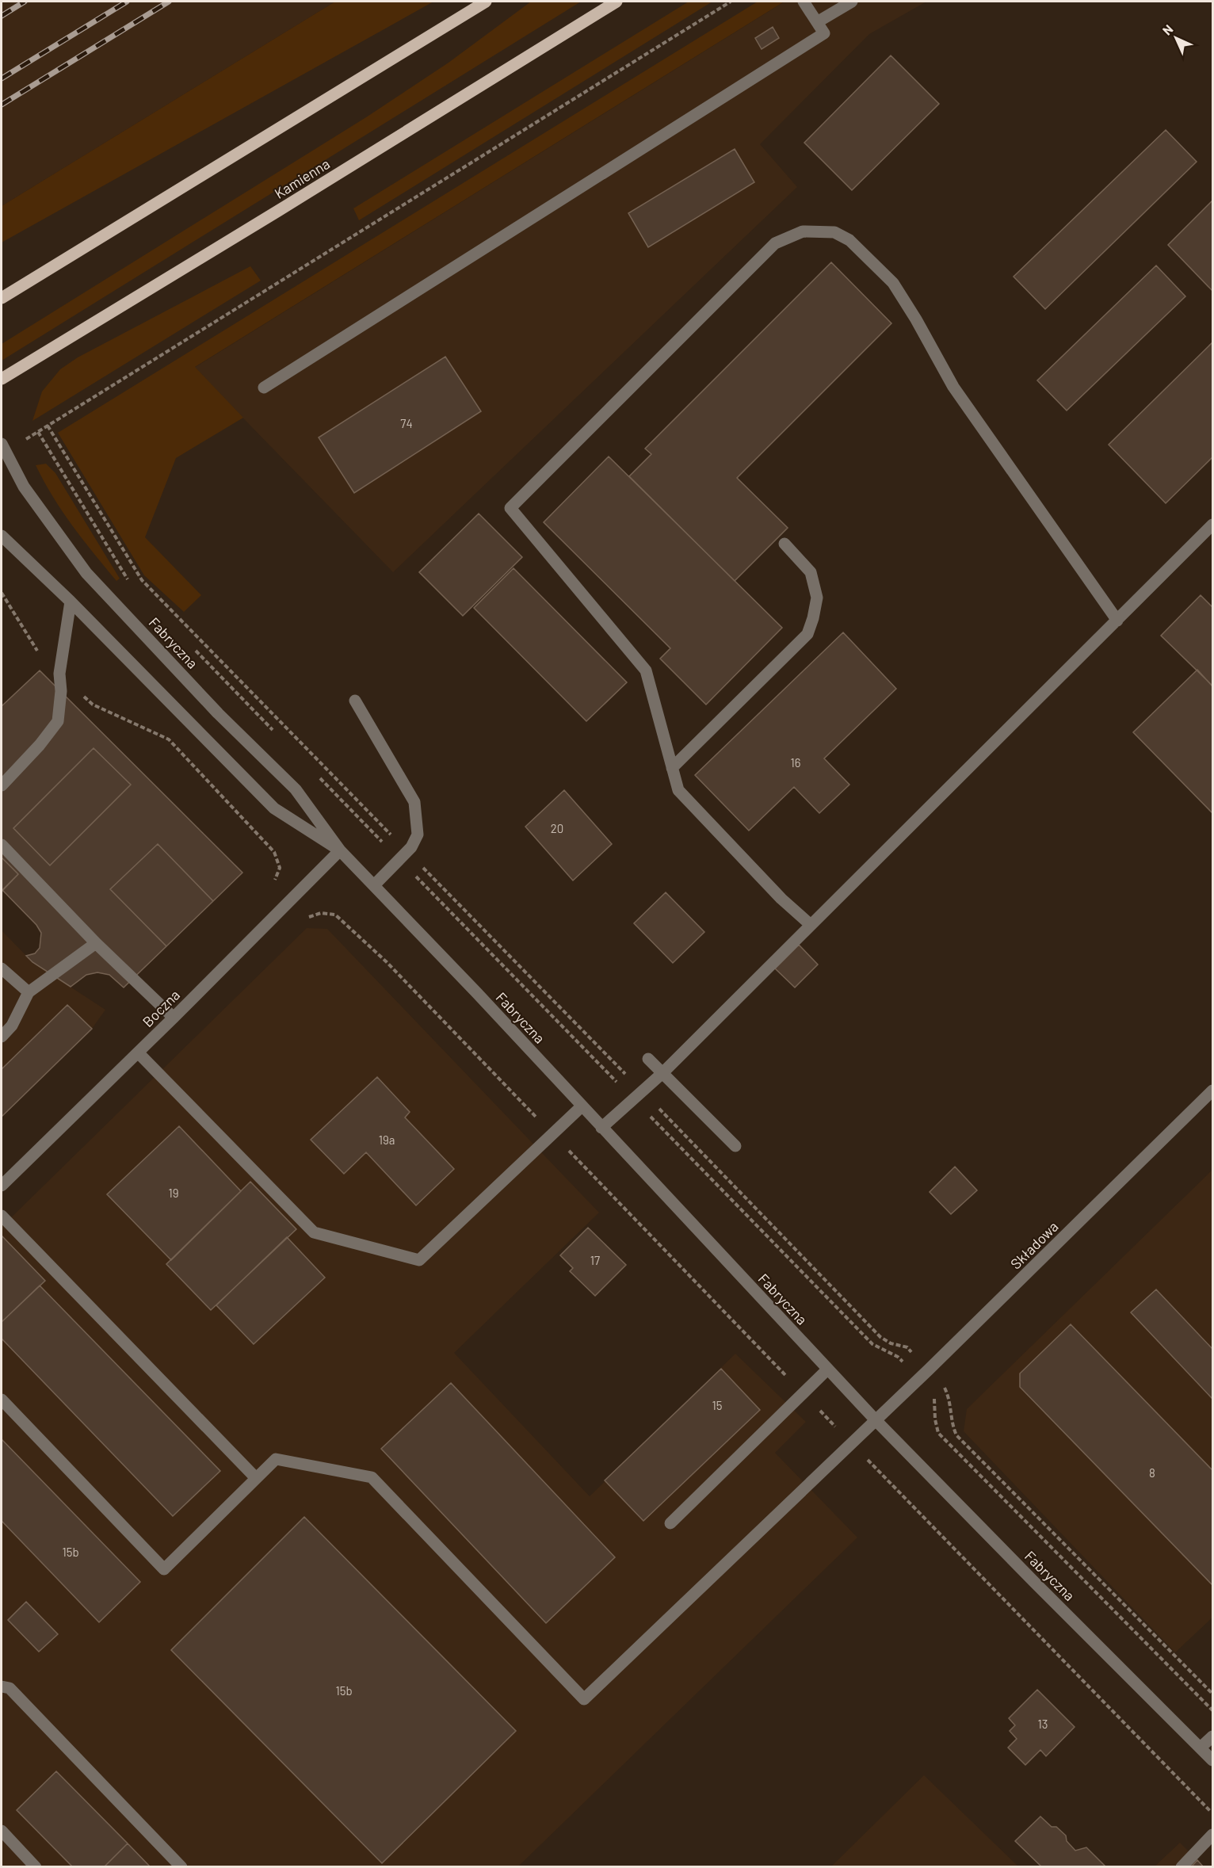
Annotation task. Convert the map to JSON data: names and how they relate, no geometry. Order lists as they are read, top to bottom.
{
  "streets": {
    "main road": ["Kamienna"],
    "street": ["Fabryczna", "Boczna", "Składowa"]
  },
  "crossings": [
    ["Fabryczna", "Boczna"],
    ["Fabryczna", "Składowa"]
  ],
  "house_numbers": [
    "74",
    "16",
    "20",
    "19a",
    "19",
    "17",
    "15",
    "8",
    "15b",
    "15b",
    "13"
  ],
  "north": "top left"
}
